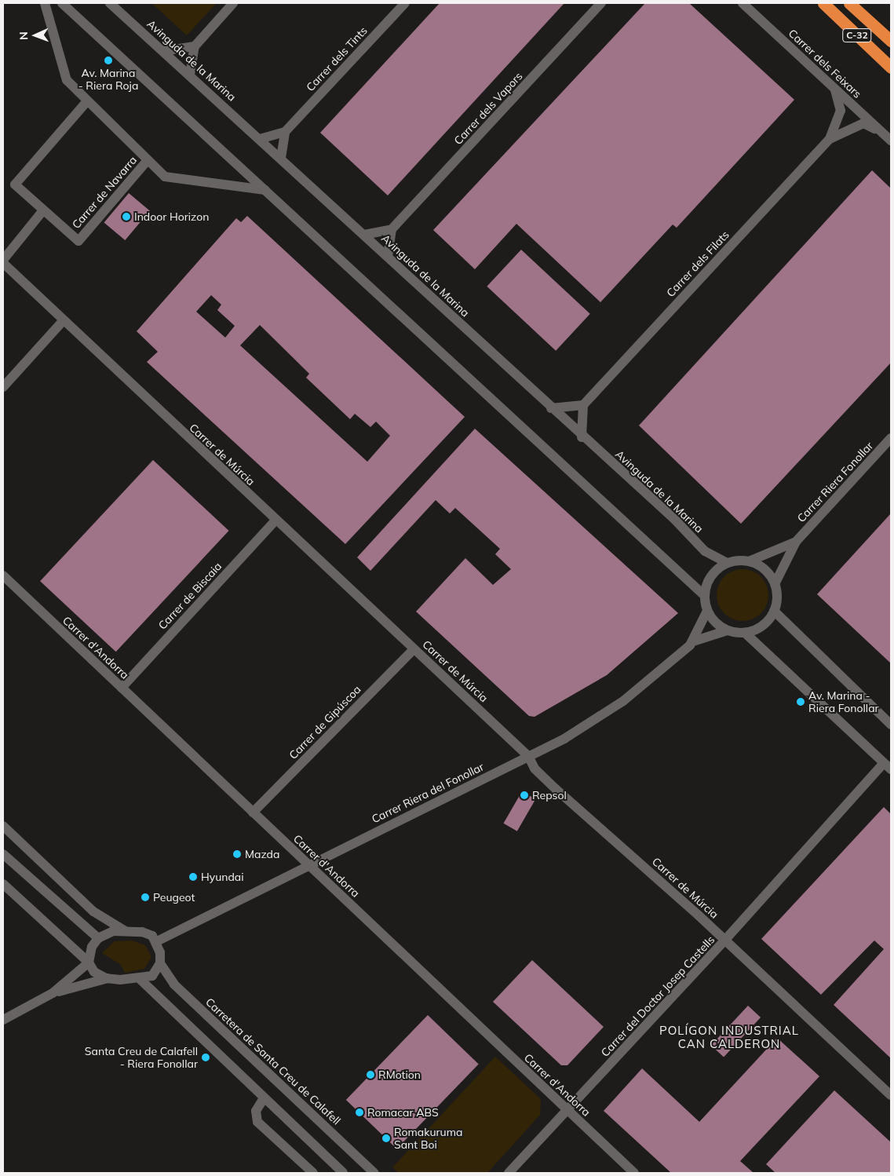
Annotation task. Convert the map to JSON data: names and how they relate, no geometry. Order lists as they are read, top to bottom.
{
  "streets": {
    "highway": ["C-32"],
    "street": [
      "Carrer dels Tints",
      "Avinguda de la Marina",
      "Carrer dels Feixars",
      "Carrer dels Vapors",
      "Carrer de Navarra",
      "Carrer dels Filats",
      "Carrer de Múrcia",
      "Carrer Riera Fonollar",
      "Carrer de Biscaia",
      "Carrer d'Andorra",
      "Carrer de Gipúscoa",
      "Carrer Riera del Fonollar",
      "Carrer del Doctor Josep Castells",
      "Carretera de Santa Creu de Calafell"
    ]
  },
  "crossings": [
    ["Avinguda de la Marina", "Carrer Riera Fonollar"],
    ["Carrer dels Feixars", "Carrer dels Filats"],
    ["Carrer de Múrcia", "Carrer de Biscaia"],
    ["Carrer de Múrcia", "Carrer de Gipúscoa"],
    ["Carrer de Múrcia", "Carrer Riera del Fonollar"],
    ["Carrer de Múrcia", "Carrer del Doctor Josep Castells"],
    ["Carrer de Biscaia", "Carrer d'Andorra"],
    ["Carrer d'Andorra", "Carrer de Gipúscoa"],
    ["Carrer d'Andorra", "Carrer Riera del Fonollar"],
    ["Carrer d'Andorra", "Carrer del Doctor Josep Castells"],
    ["Carrer Riera del Fonollar", "Carretera de Santa Creu de Calafell"]
  ],
  "districts": ["POLÍGON INDUSTRIAL CAN CALDERON"],
  "places": [
    "Av. Marina - Riera Roja",
    "Indoor Horizon",
    "Av. Marina - Riera Fonollar",
    "Repsol",
    "Mazda",
    "Hyundai",
    "Peugeot",
    "Santa Creu de Calafell - Riera Fonollar",
    "RMotion",
    "Romacar ABS",
    "Romakuruma Sant Boi"
  ],
  "north": "left"
}
